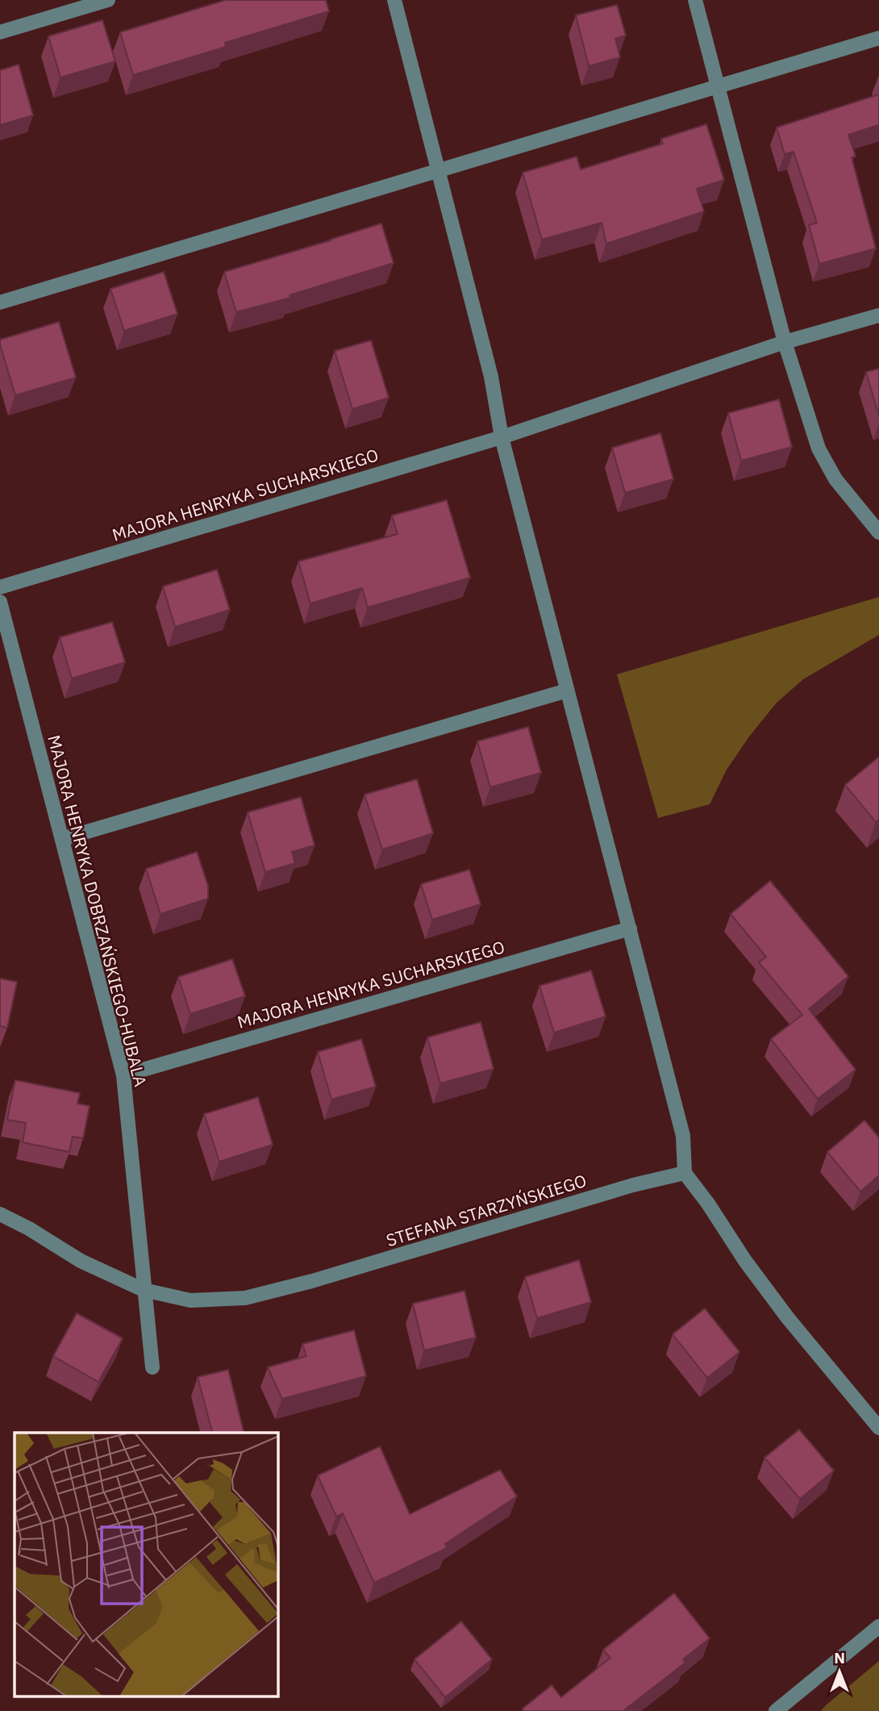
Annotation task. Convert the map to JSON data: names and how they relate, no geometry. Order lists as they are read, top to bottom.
{
  "streets": {
    "street": ["MAJORA HENRYKA SUCHARSKIEGO", "MAJORA HENRYKA DOBRZAŃSKIEGO-HUBALA", "STEFANA STARZYŃSKIEGO"]
  },
  "crossings": [
    ["MAJORA HENRYKA SUCHARSKIEGO", "MAJORA HENRYKA DOBRZAŃSKIEGO-HUBALA"],
    ["MAJORA HENRYKA DOBRZAŃSKIEGO-HUBALA", "STEFANA STARZYŃSKIEGO"]
  ],
  "north": "top"
}
